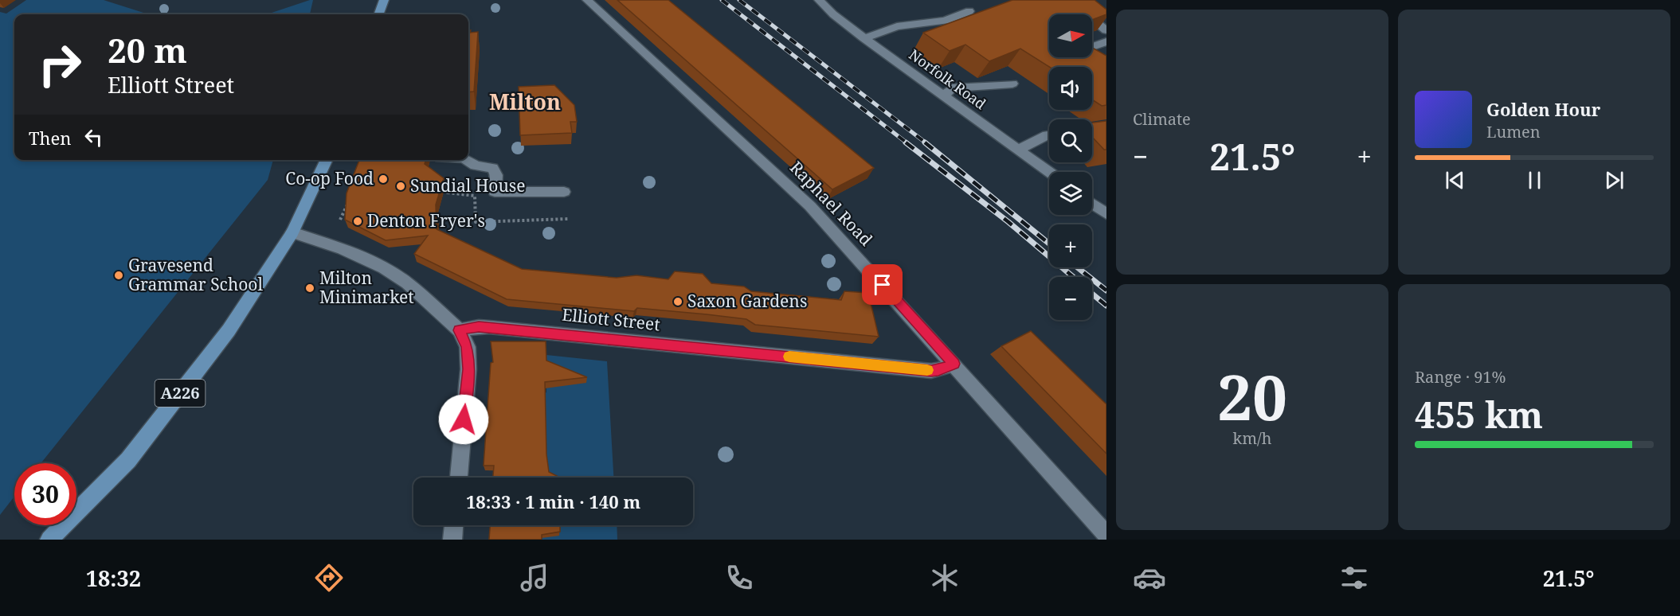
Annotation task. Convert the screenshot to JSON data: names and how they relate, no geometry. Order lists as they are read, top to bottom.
{
  "streets": {
    "main road": ["A226"],
    "street": ["Norfolk Road", "Raphael Road", "Elliott Street"]
  },
  "crossings": [
    ["Raphael Road", "Elliott Street"]
  ],
  "districts": ["Milton"],
  "places": [
    "Co-op Food",
    "Sundial House",
    "Denton Fryer's",
    "Gravesend Grammar School",
    "Milton Minimarket",
    "Saxon Gardens"
  ],
  "north": "right",
  "page": {
    "tile": [
      "Climate",
      ["20", "km/h"],
      ["Range · 91%", "455 km"]
    ],
    "map_buttons": ["+", "−"],
    "turn": ["20 m", "Elliott Street"],
    "song": ["Golden Hour", "Lumen"],
    "then": "Then",
    "heat": ["−", "21.5°", "+"],
    "limit": "30",
    "trip": "18:33 · 1 min · 140 m",
    "tabs": ["18:32", "21.5°"]
  }
}
